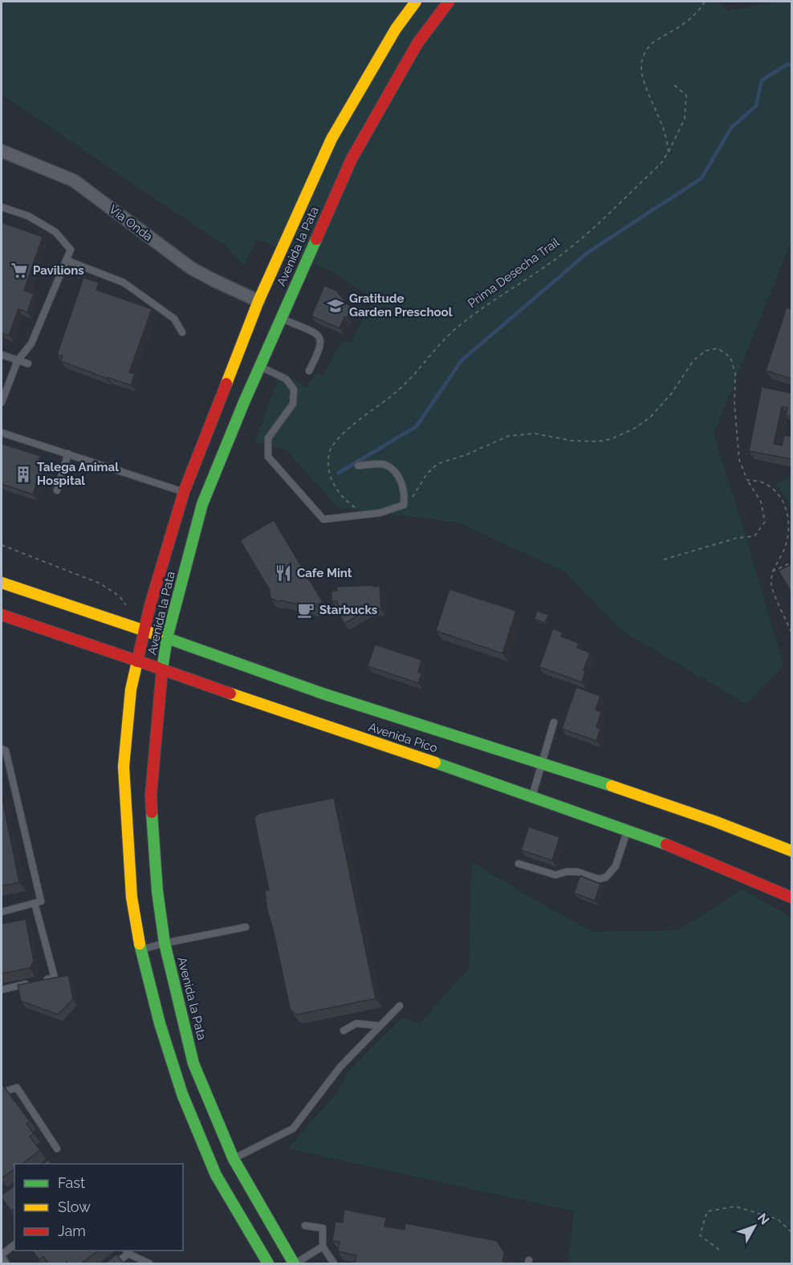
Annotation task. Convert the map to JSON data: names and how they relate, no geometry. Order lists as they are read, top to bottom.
{
  "streets": {
    "main road": ["Avenida la Pata", "Avenida Pico"],
    "street": ["Via Onda"],
    "path": ["Prima Desecha Trail"]
  },
  "crossings": [
    ["Via Onda", "Avenida la Pata"],
    ["Avenida la Pata", "Avenida Pico"]
  ],
  "places": {
    "supermarket": ["Pavilions"],
    "school or university": ["Gratitude Garden Preschool"],
    "building": ["Talega Animal Hospital"],
    "restaurant": ["Cafe Mint"],
    "cafe": ["Starbucks"]
  },
  "legend": ["Fast", "Slow", "Jam"],
  "north": "top right"
}
